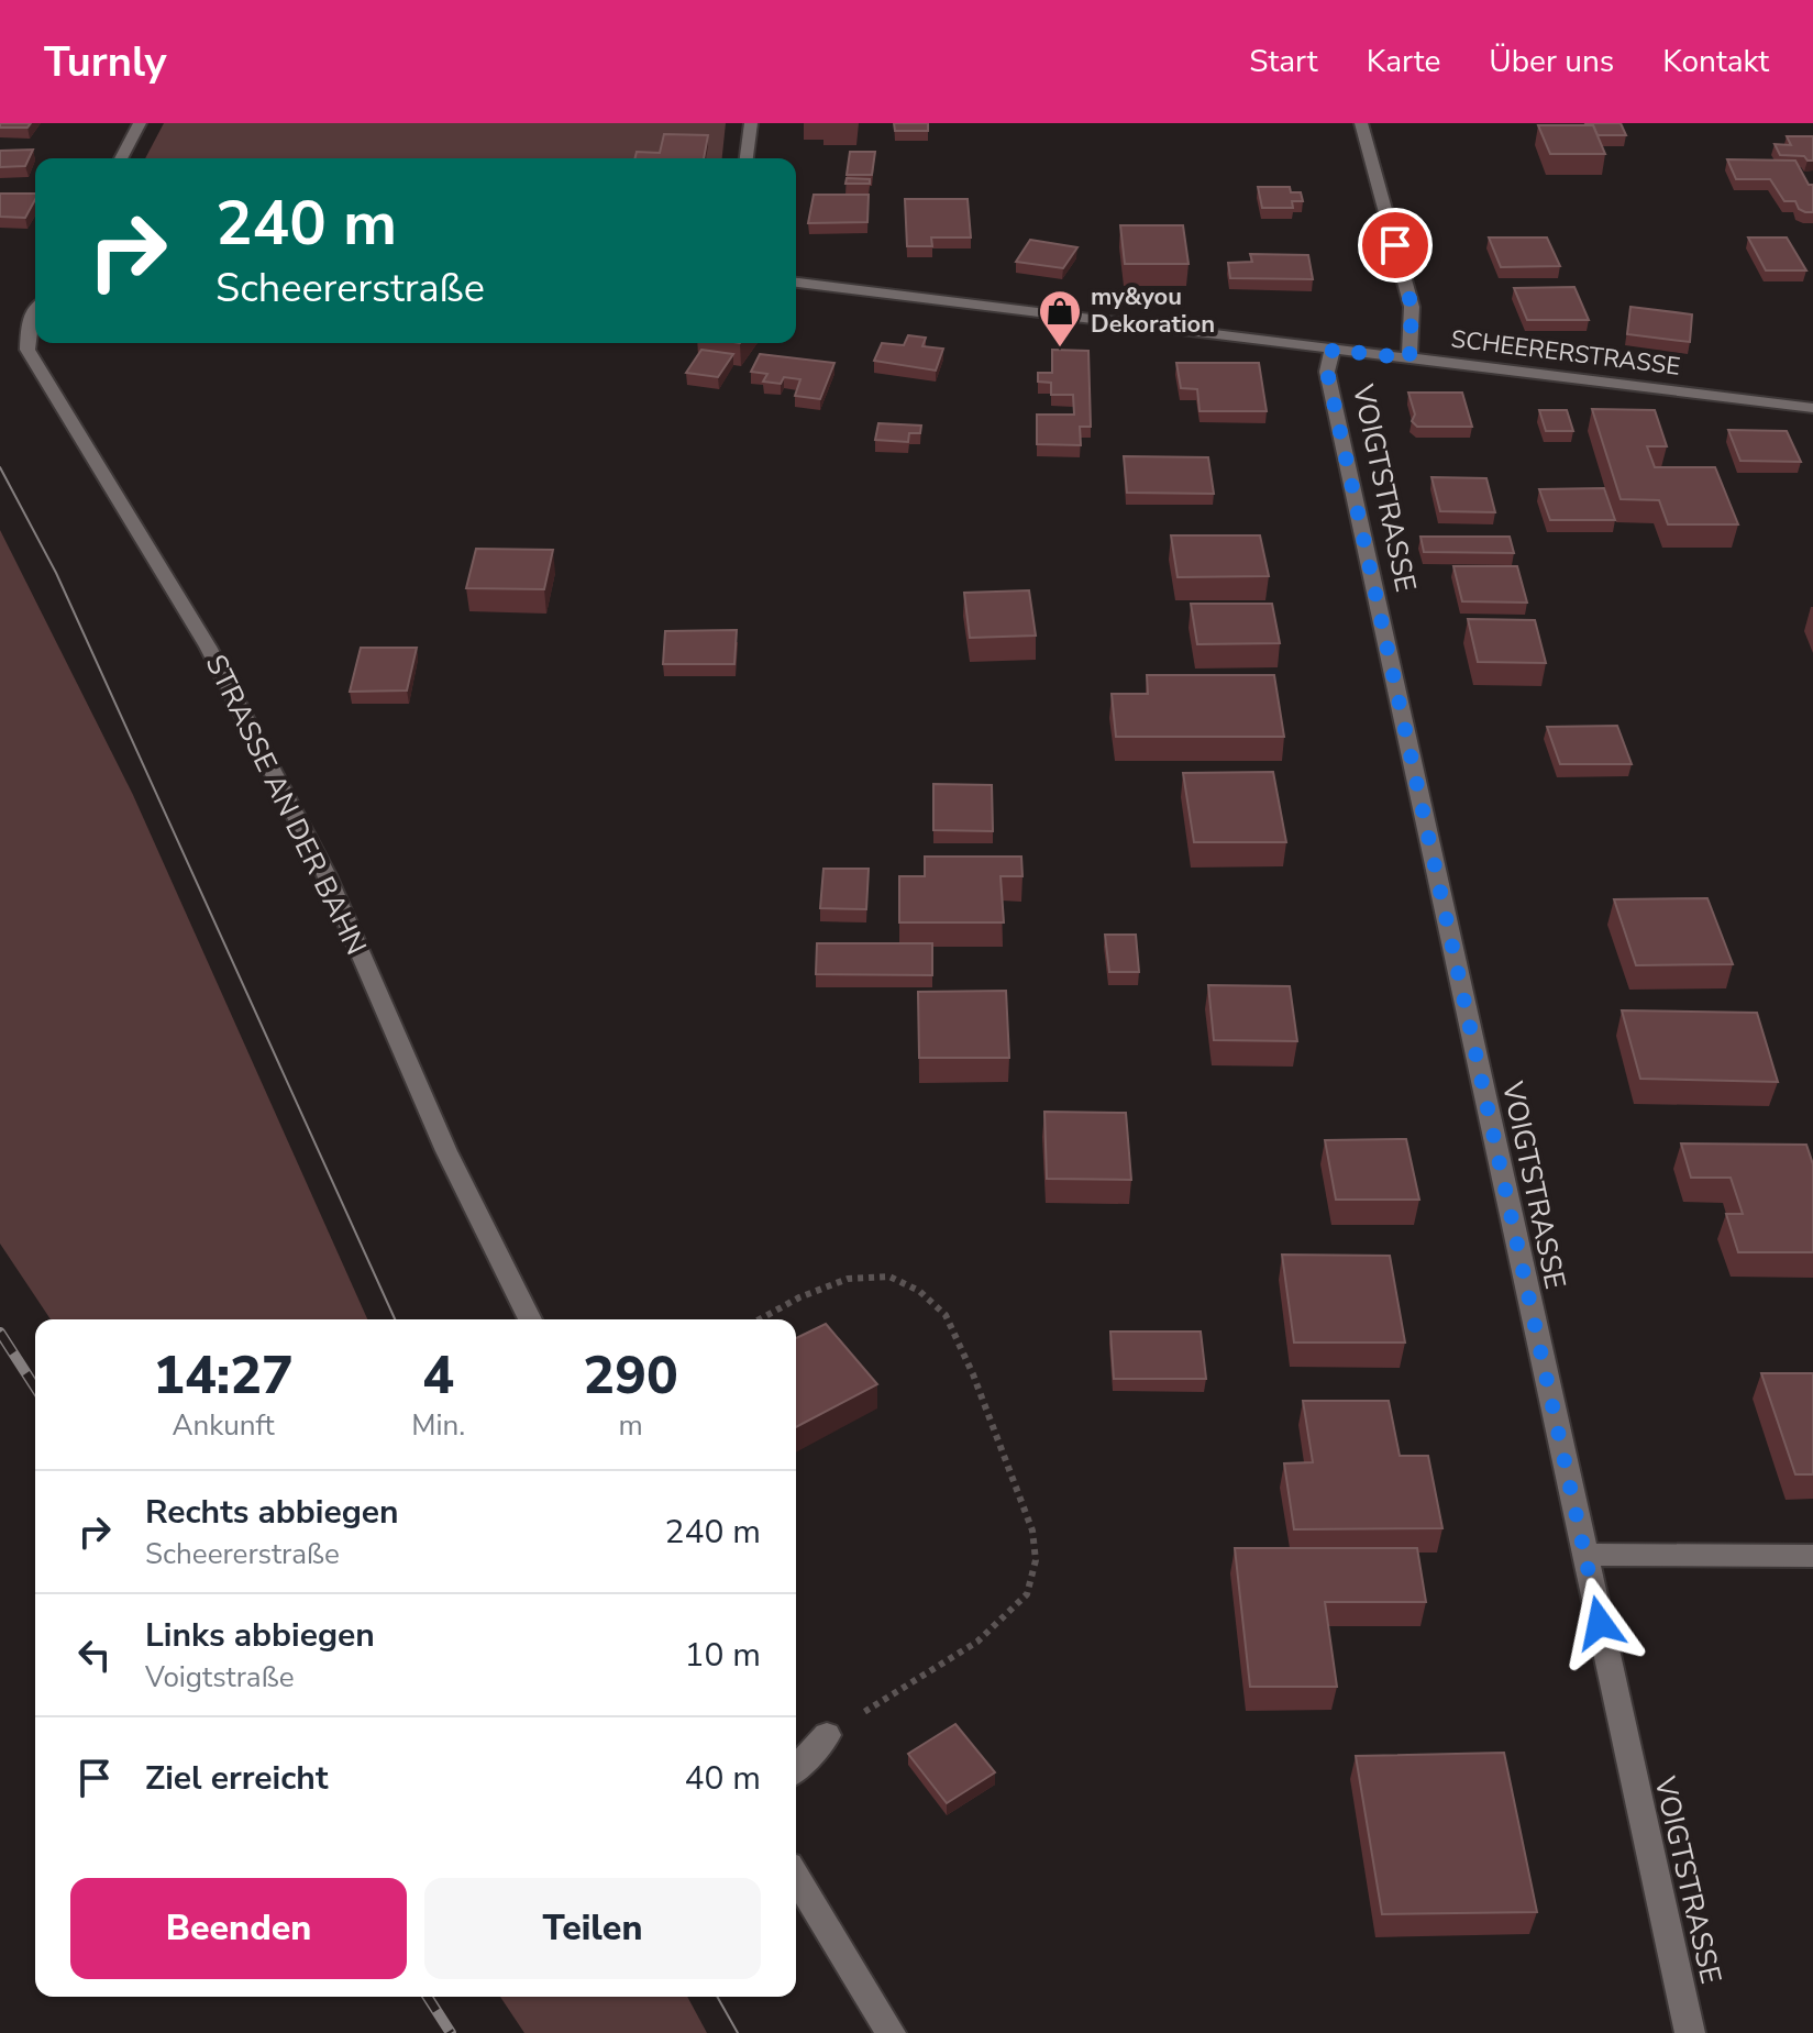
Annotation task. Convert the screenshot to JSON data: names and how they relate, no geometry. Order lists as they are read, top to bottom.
{
  "streets": {
    "street": ["SCHEERERSTRASSE", "VOIGTSTRASSE", "STRASSE AN DER BAHN"]
  },
  "crossings": [
    ["SCHEERERSTRASSE", "VOIGTSTRASSE"]
  ],
  "places": {
    "shop": ["my&you Dekoration"]
  },
  "page": {
    "header": "Turnly",
    "nav": [
      "Start",
      "Karte",
      "Über uns",
      "Kontakt"
    ],
    "turn": ["240 m", "Scheererstraße"],
    "eta": [
      "14:27",
      "Ankunft",
      "4",
      "Min.",
      "290",
      "m"
    ],
    "list": [
      {
        "name": "Rechts abbiegen",
        "note": "Scheererstraße",
        "value": "240 m"
      },
      {
        "name": "Links abbiegen",
        "note": "Voigtstraße",
        "value": "10 m"
      },
      {
        "name": "Ziel erreicht",
        "value": "40 m"
      }
    ],
    "buttons": ["Beenden", "Teilen"]
  }
}
